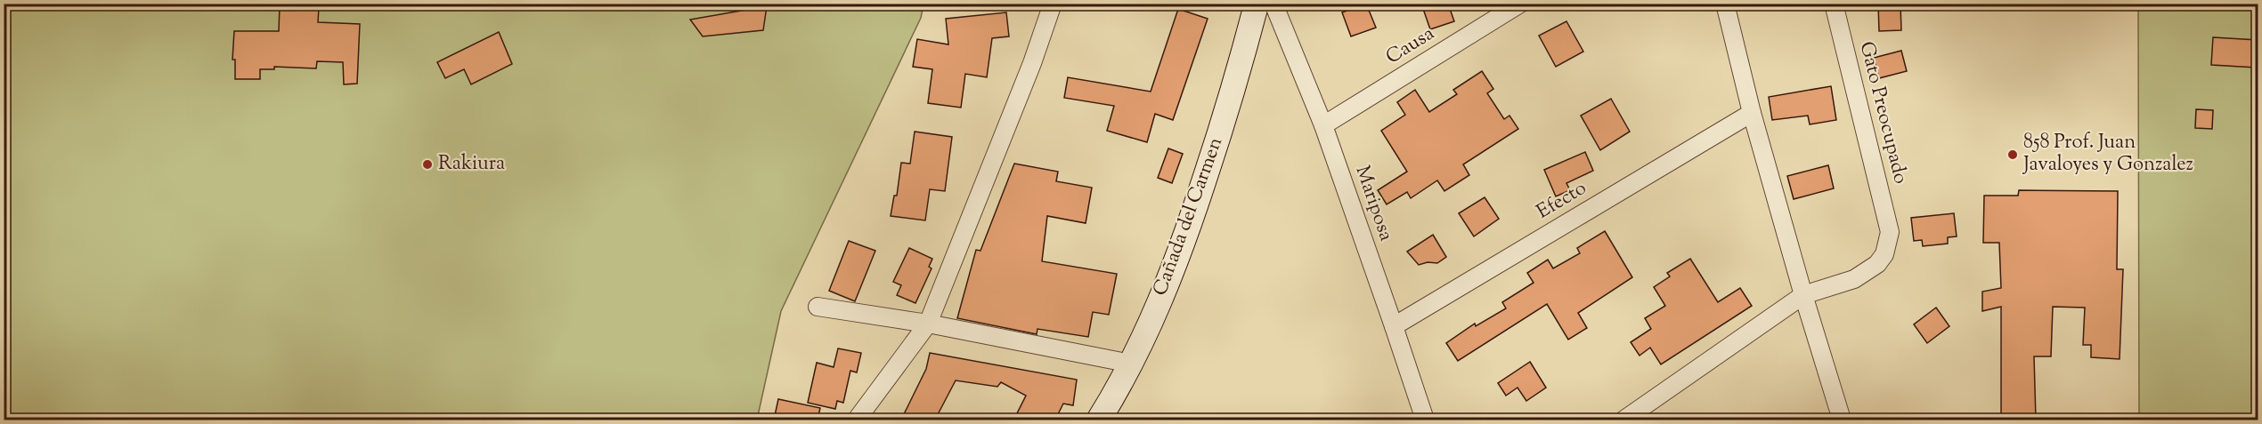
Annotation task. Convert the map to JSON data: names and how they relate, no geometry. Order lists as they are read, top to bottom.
{
  "streets": {
    "street": [
      "Causa",
      "Gato Preocupado",
      "Efecto",
      "Mariposa",
      "Cañada del Carmen"
    ]
  },
  "crossings": [
    ["Causa", "Mariposa"],
    ["Efecto", "Mariposa"]
  ],
  "places": ["858 Prof. Juan Javaloyes y Gonzalez", "Rakiura"]
}
